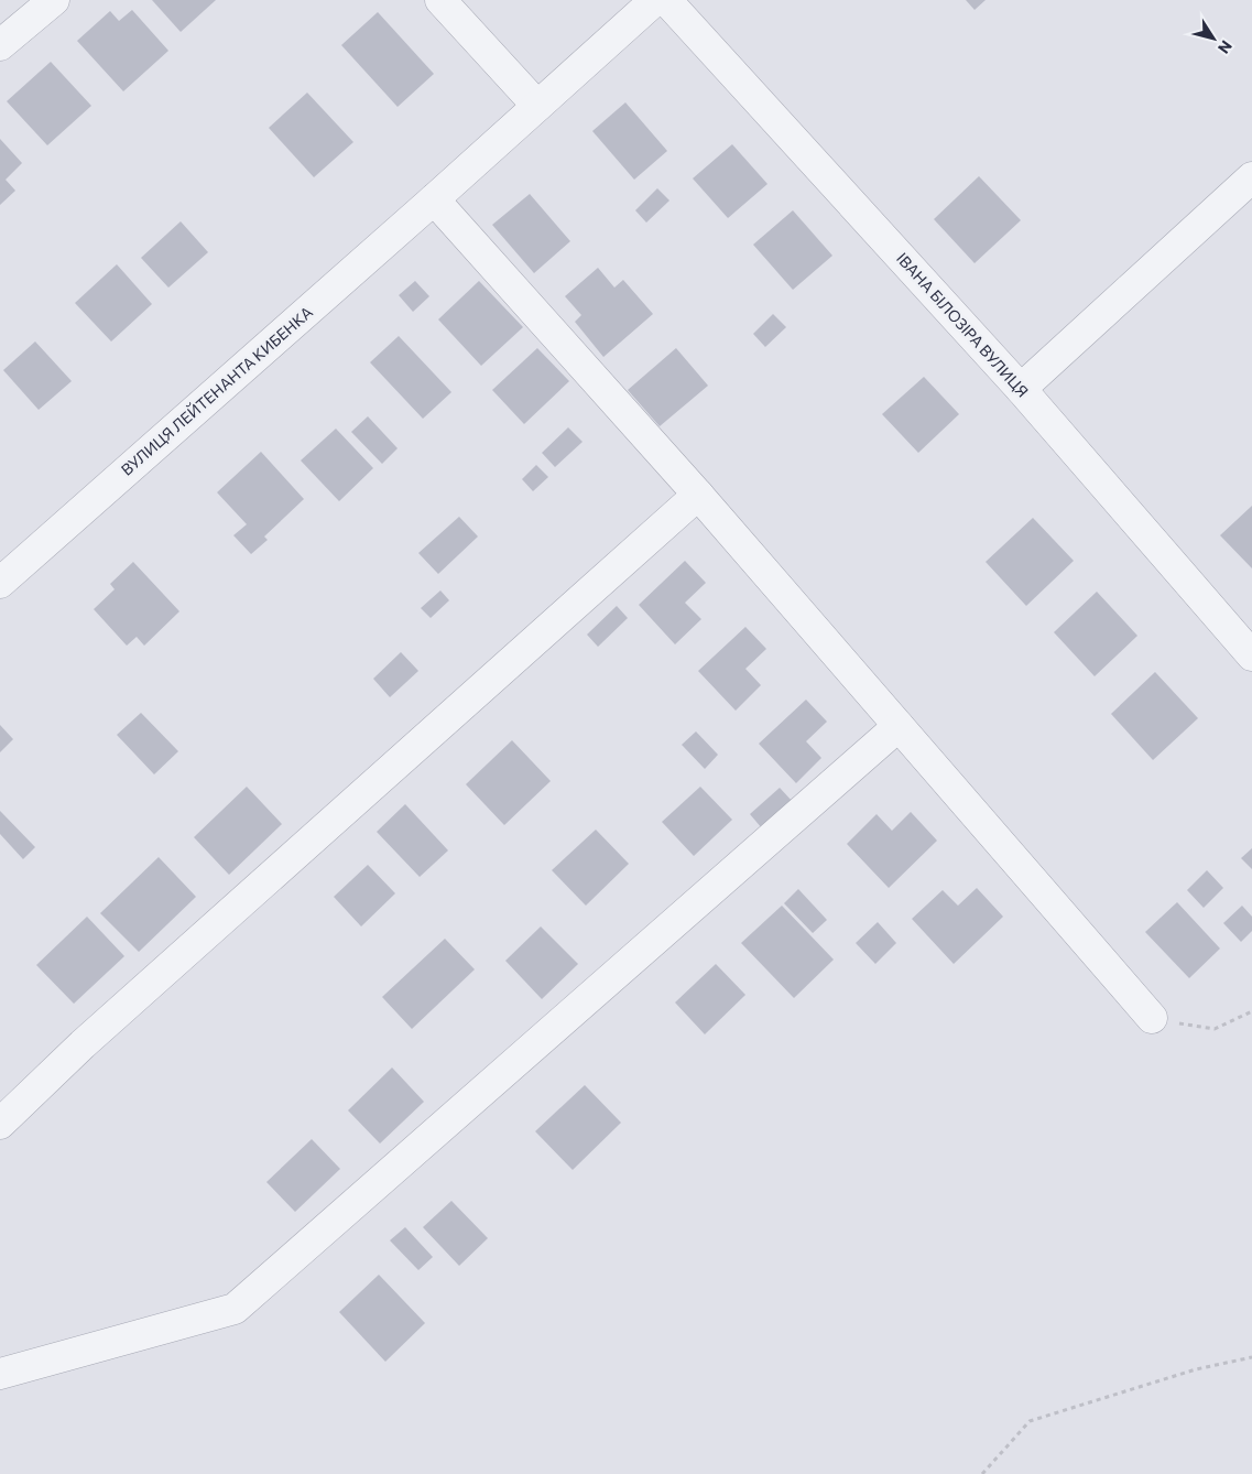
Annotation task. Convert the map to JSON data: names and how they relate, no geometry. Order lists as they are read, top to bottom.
{
  "streets": {
    "street": ["ІВАНА БІЛОЗІРА ВУЛИЦЯ", "ВУЛИЦЯ ЛЕЙТЕНАНТА КИБЕНКА"]
  },
  "north": "bottom right"
}
